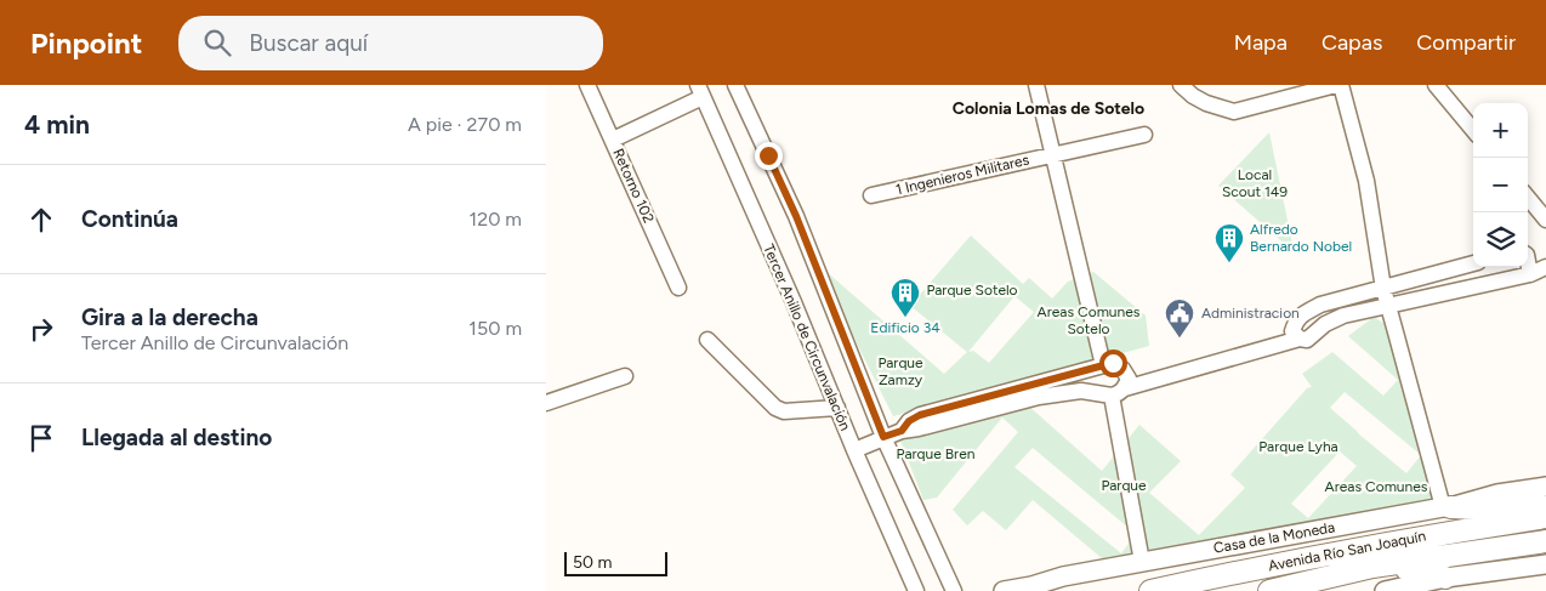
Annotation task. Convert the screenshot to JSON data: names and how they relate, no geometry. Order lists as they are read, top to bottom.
{
  "streets": {
    "highway": ["Avenida Río San Joaquín"],
    "main road": ["Casa de la Moneda"],
    "street": ["1 Ingenieros Militares", "Retorno 102", "Tercer Anillo de Circunvalación"]
  },
  "districts": ["Colonia Lomas de Sotelo"],
  "parks": [
    "Local Scout 149",
    "Parque Sotelo",
    "Areas Comunes Sotelo",
    "Parque Zamzy",
    "Parque Lyha",
    "Parque Bren",
    "Parque",
    "Areas Comunes"
  ],
  "places": {
    "building": ["Alfredo Bernardo Nobel", "Edificio 34"],
    "public building": ["Administracion"]
  },
  "scale_bar": "50 m",
  "page": {
    "header": "Pinpoint",
    "search": "Buscar aquí",
    "nav": ["Mapa", "Capas", "Compartir"],
    "heading": ["4 min", "A pie · 270 m"],
    "map_buttons": ["+", "−"],
    "list": [
      ["Continúa", "120 m"],
      ["Gira a la derecha", "Tercer Anillo de Circunvalación", "150 m"],
      "Llegada al destino"
    ],
    "scale": "50 m"
  }
}
